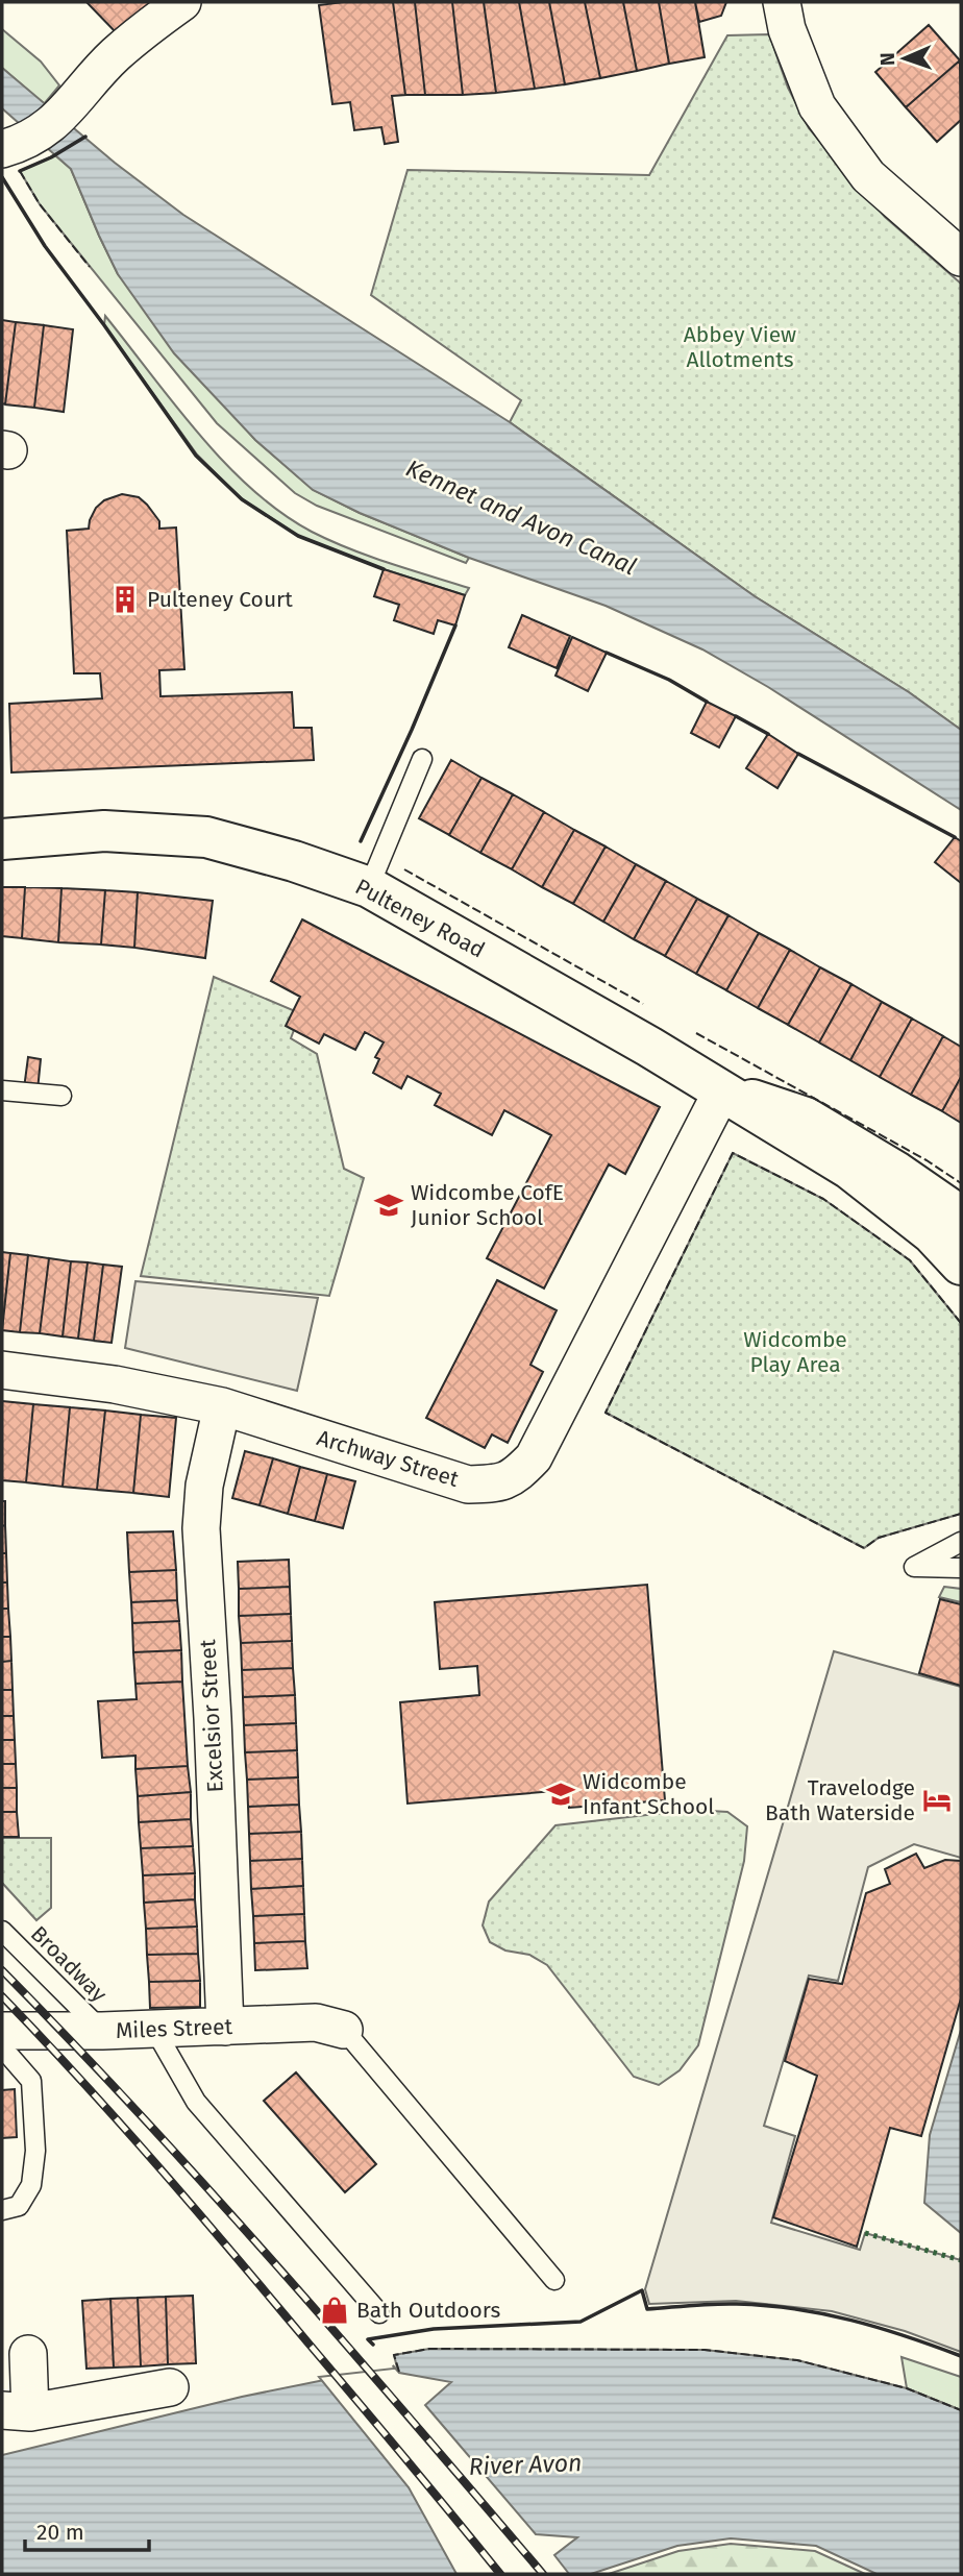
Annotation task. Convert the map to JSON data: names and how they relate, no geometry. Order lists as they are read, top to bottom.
{
  "streets": {
    "main road": ["Pulteney Road"],
    "street": ["Archway Street", "Excelsior Street", "Miles Street"],
    "lane": ["Broadway"]
  },
  "crossings": [
    ["Pulteney Road", "Archway Street"],
    ["Archway Street", "Excelsior Street"],
    ["Excelsior Street", "Miles Street"],
    ["Broadway", "Miles Street"]
  ],
  "water": ["Kennet and Avon Canal", "River Avon"],
  "parks": ["Abbey View Allotments", "Widcombe Play Area"],
  "places": {
    "building": ["Pulteney Court"],
    "school or university": ["Widcombe CofE Junior School", "Widcombe Infant School"],
    "hotel": ["Travelodge Bath Waterside"],
    "shop": ["Bath Outdoors"]
  },
  "scale_bar": "20 m",
  "north": "left"
}
